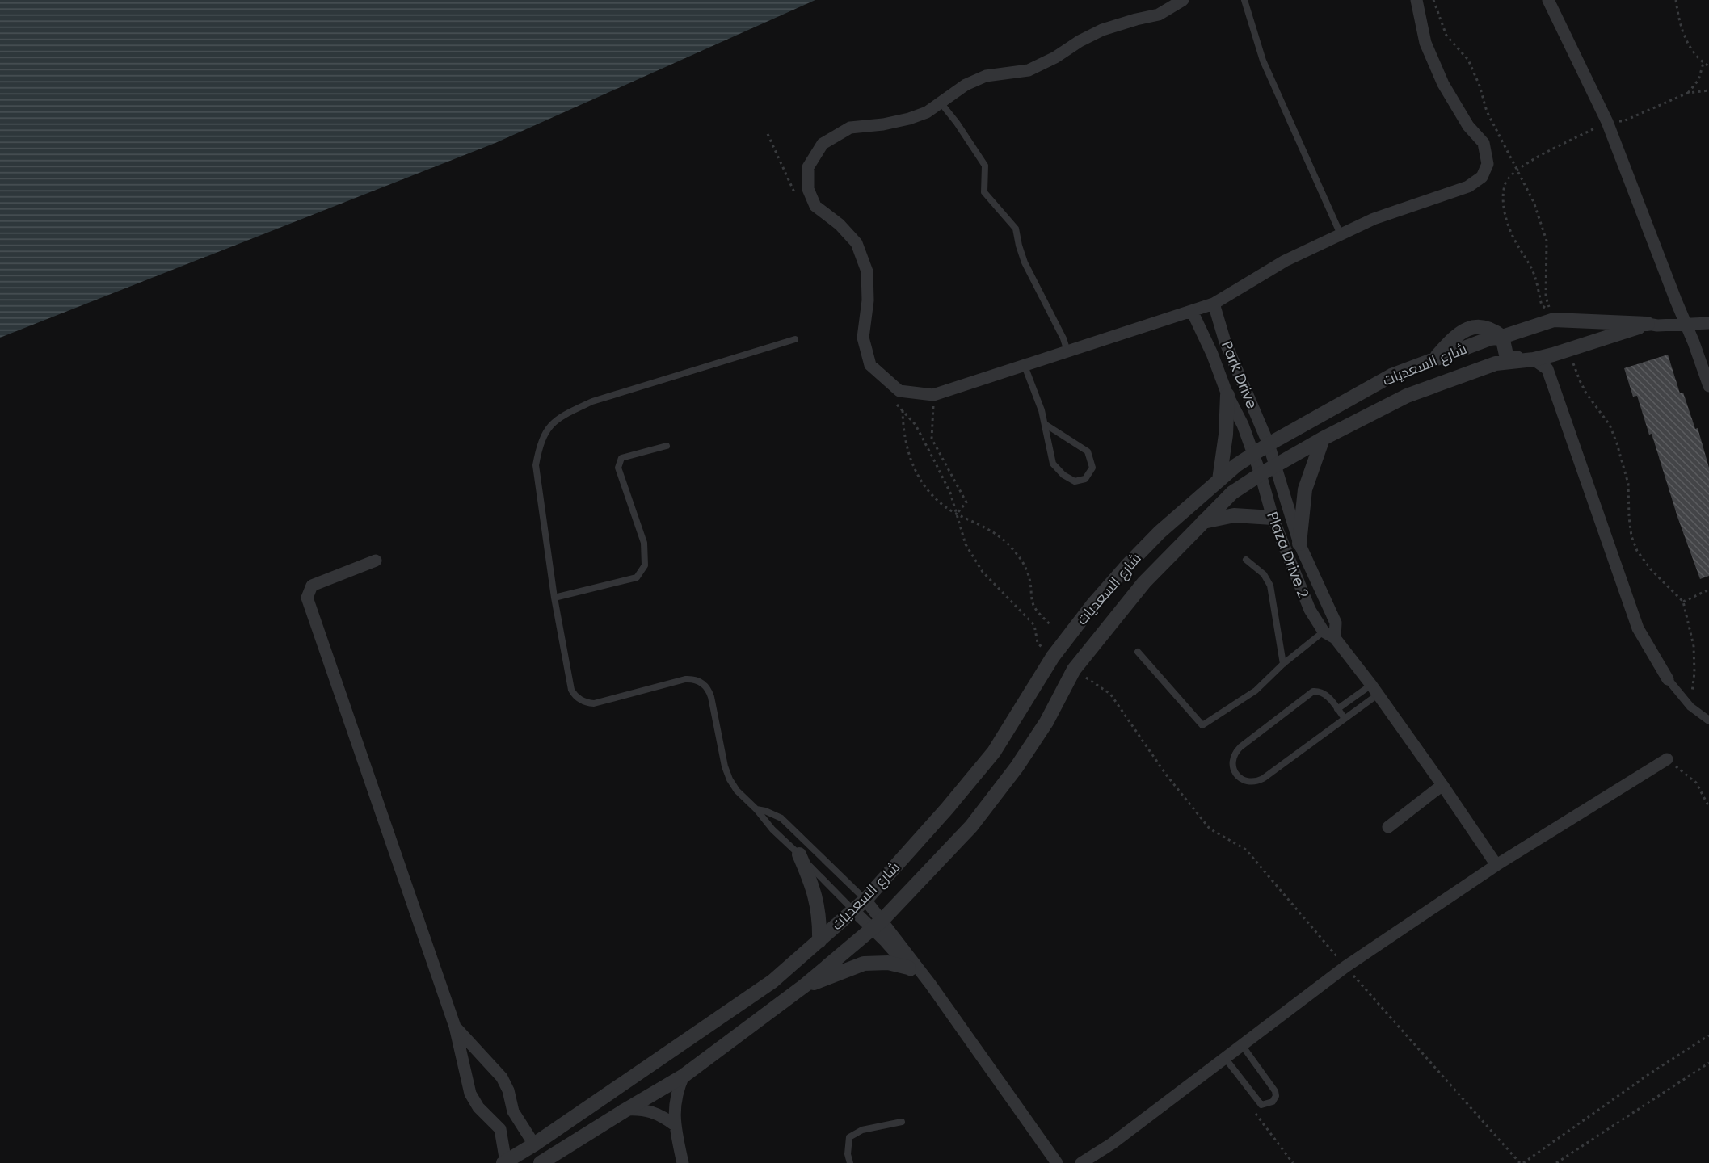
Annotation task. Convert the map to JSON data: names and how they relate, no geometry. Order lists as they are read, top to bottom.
{
  "streets": {
    "street": ["شارع السعديات", "Park Drive", "Plaza Drive 2"]
  },
  "crossings": [
    ["شارع السعديات", "Park Drive"],
    ["شارع السعديات", "Plaza Drive 2"],
    ["Park Drive", "Plaza Drive 2"]
  ]
}
